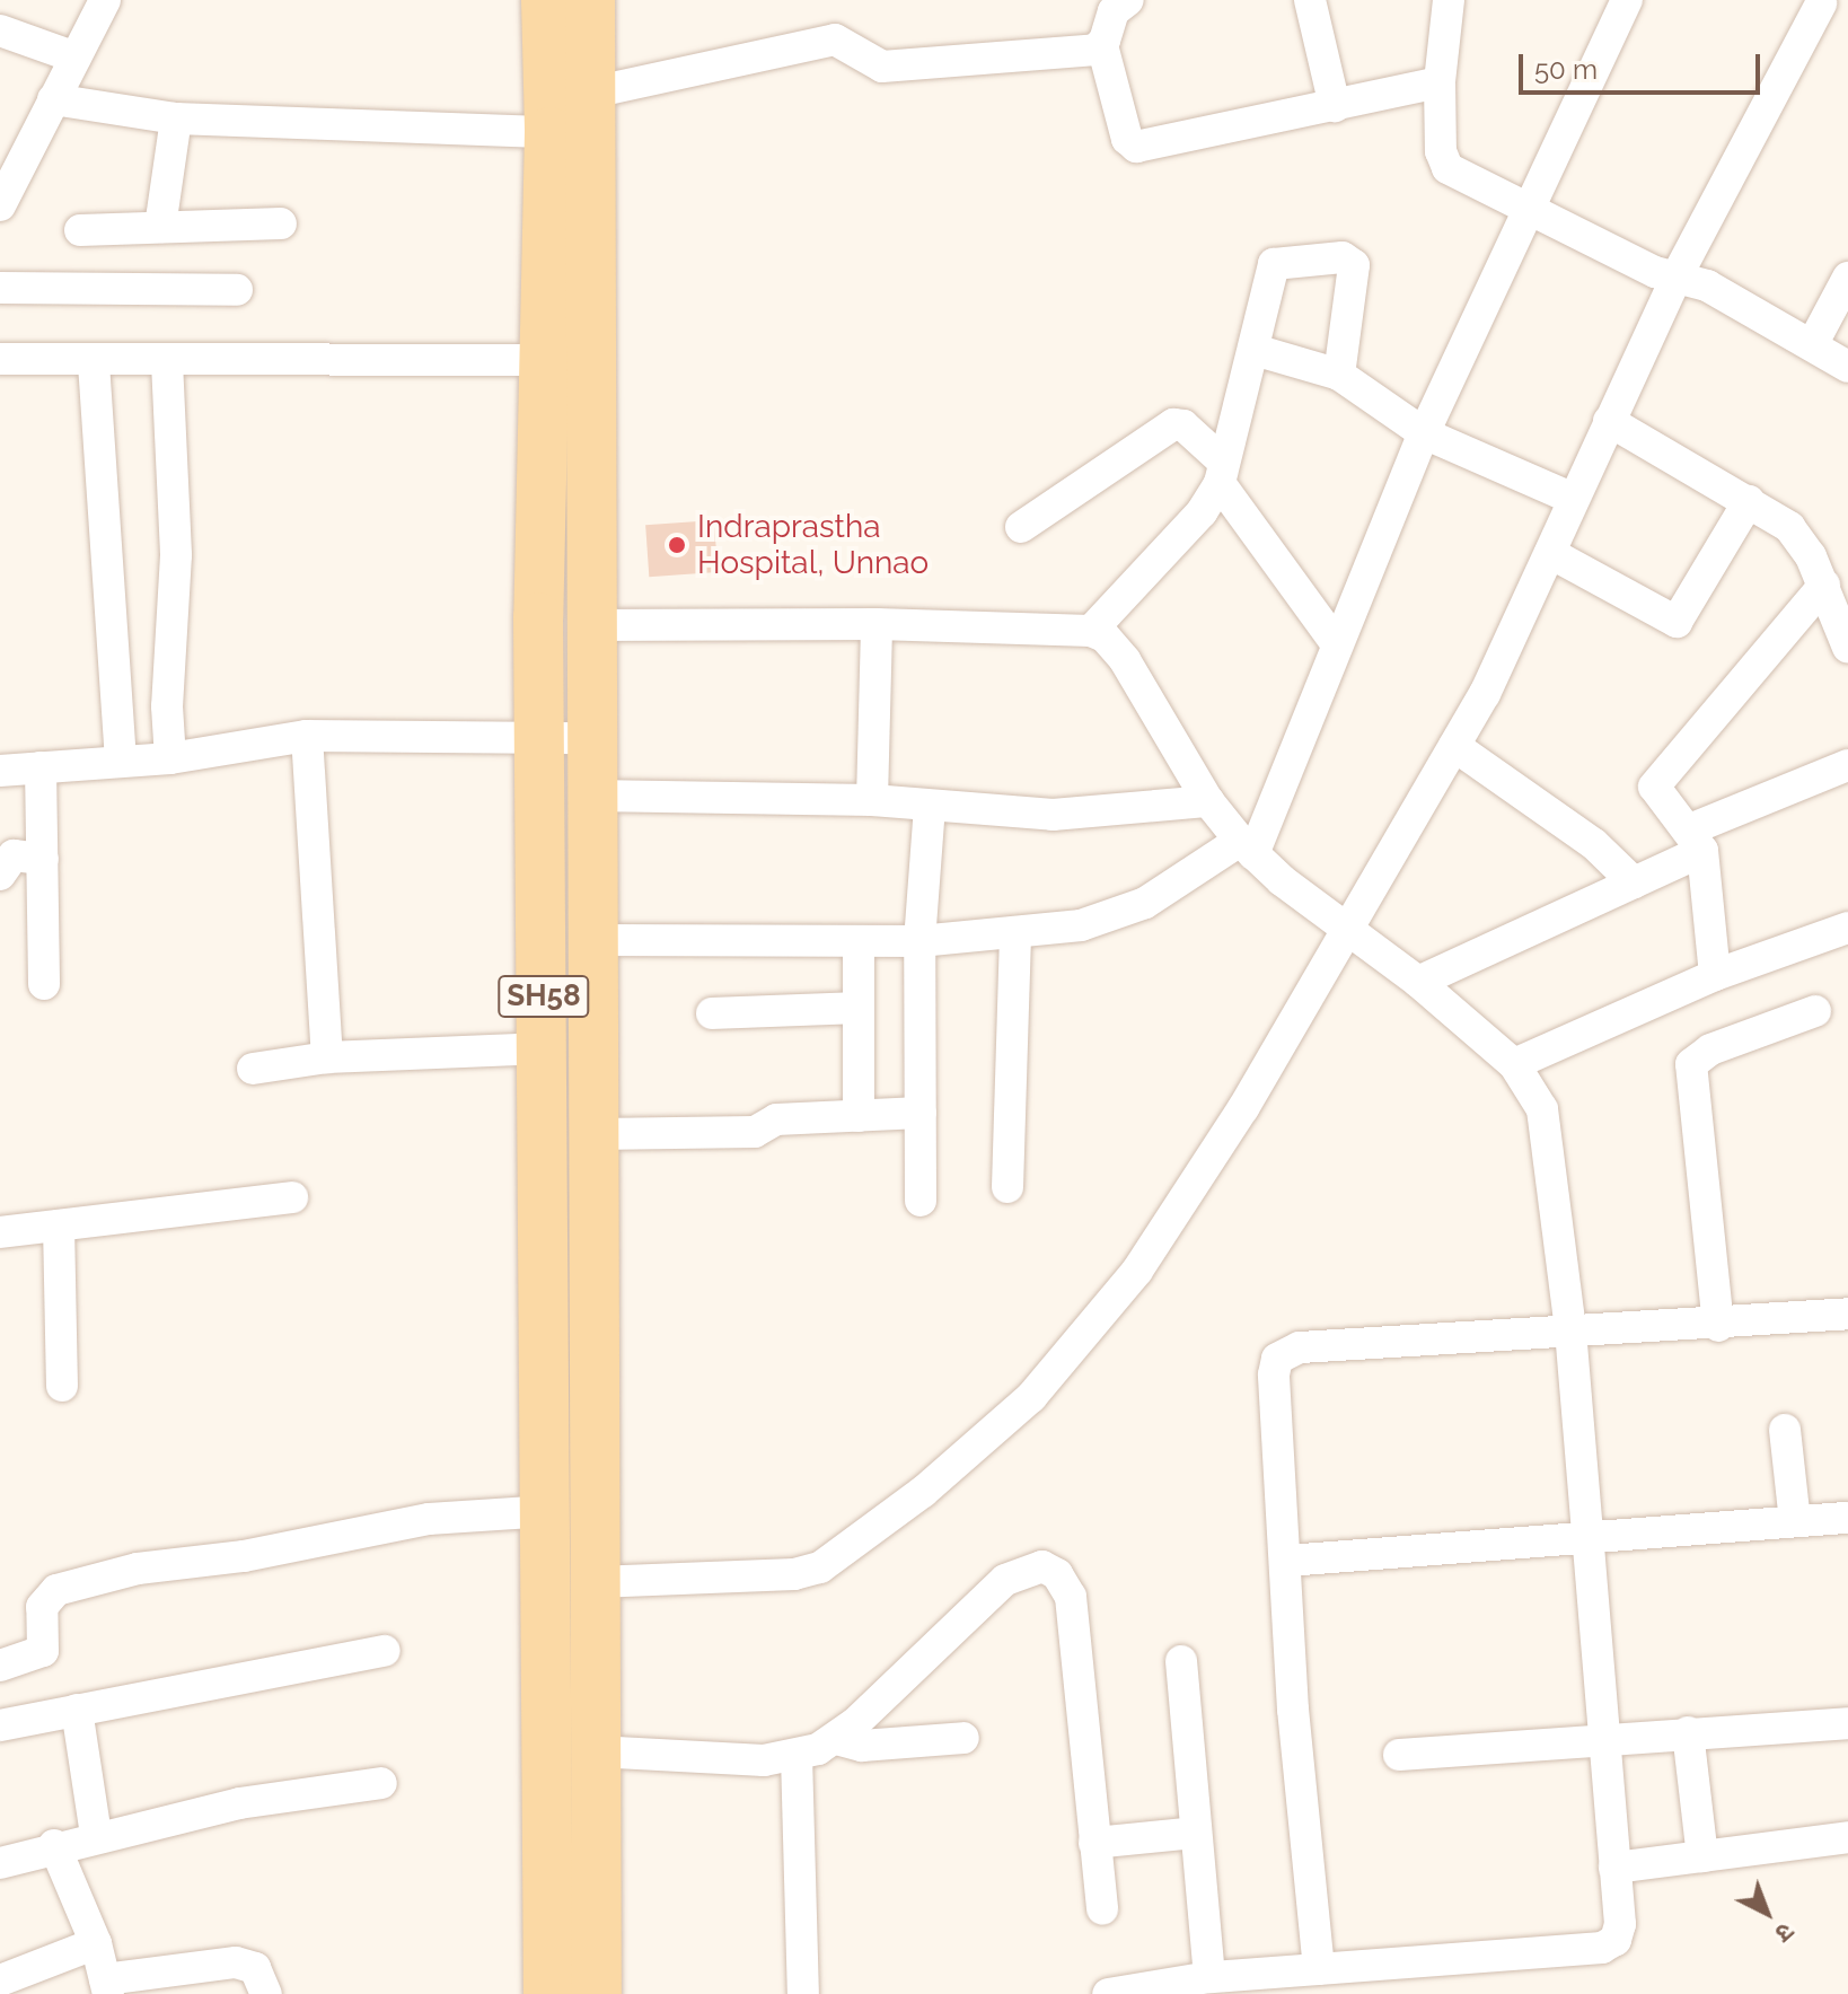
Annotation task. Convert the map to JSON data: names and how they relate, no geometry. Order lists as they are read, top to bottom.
{
  "streets": {
    "main road": ["SH58"]
  },
  "places": ["Indraprastha Hospital, Unnao"],
  "scale_bar": "50 m",
  "north": "bottom right"
}
